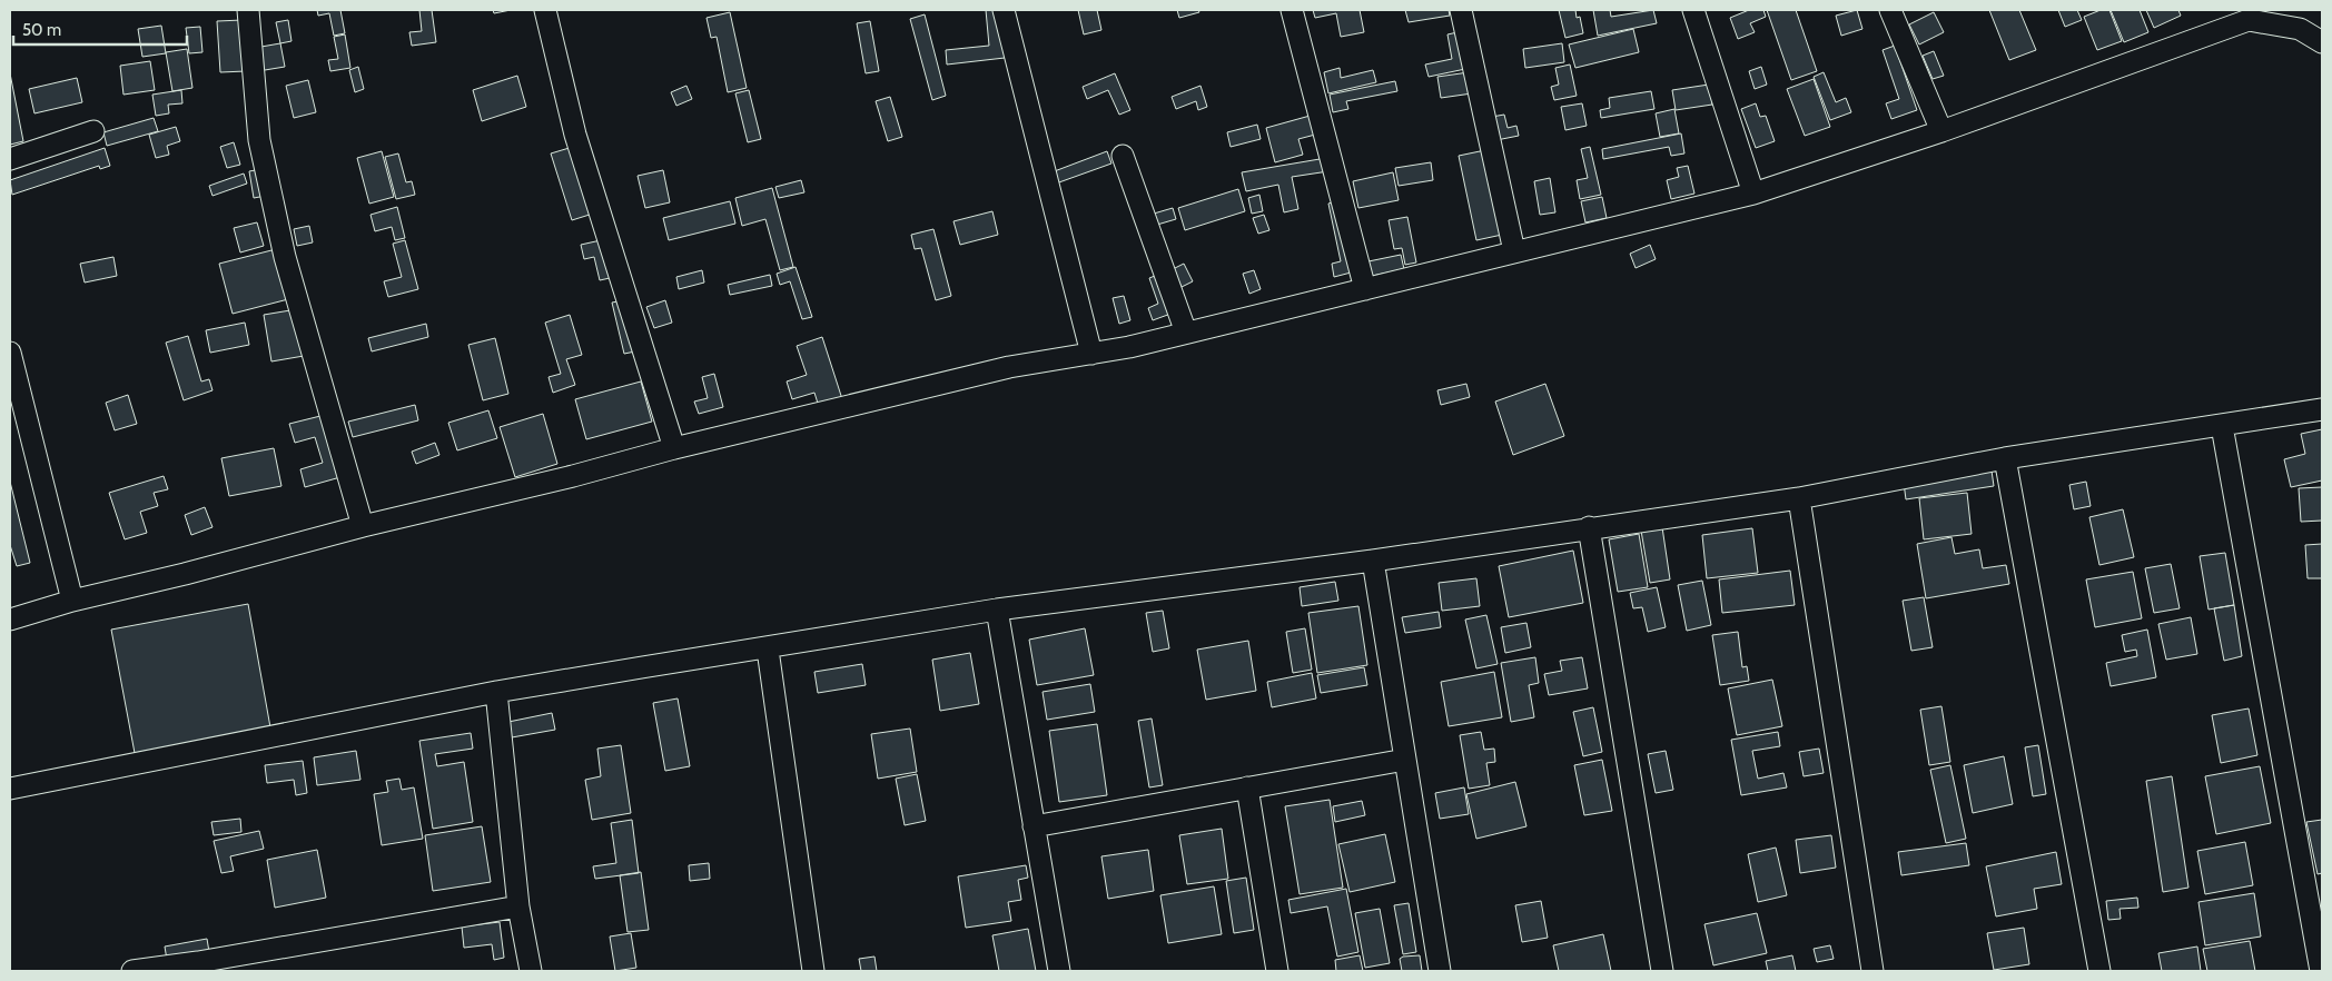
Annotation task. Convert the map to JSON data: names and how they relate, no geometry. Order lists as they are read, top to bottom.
{
  "scale_bar": "50 m"
}
